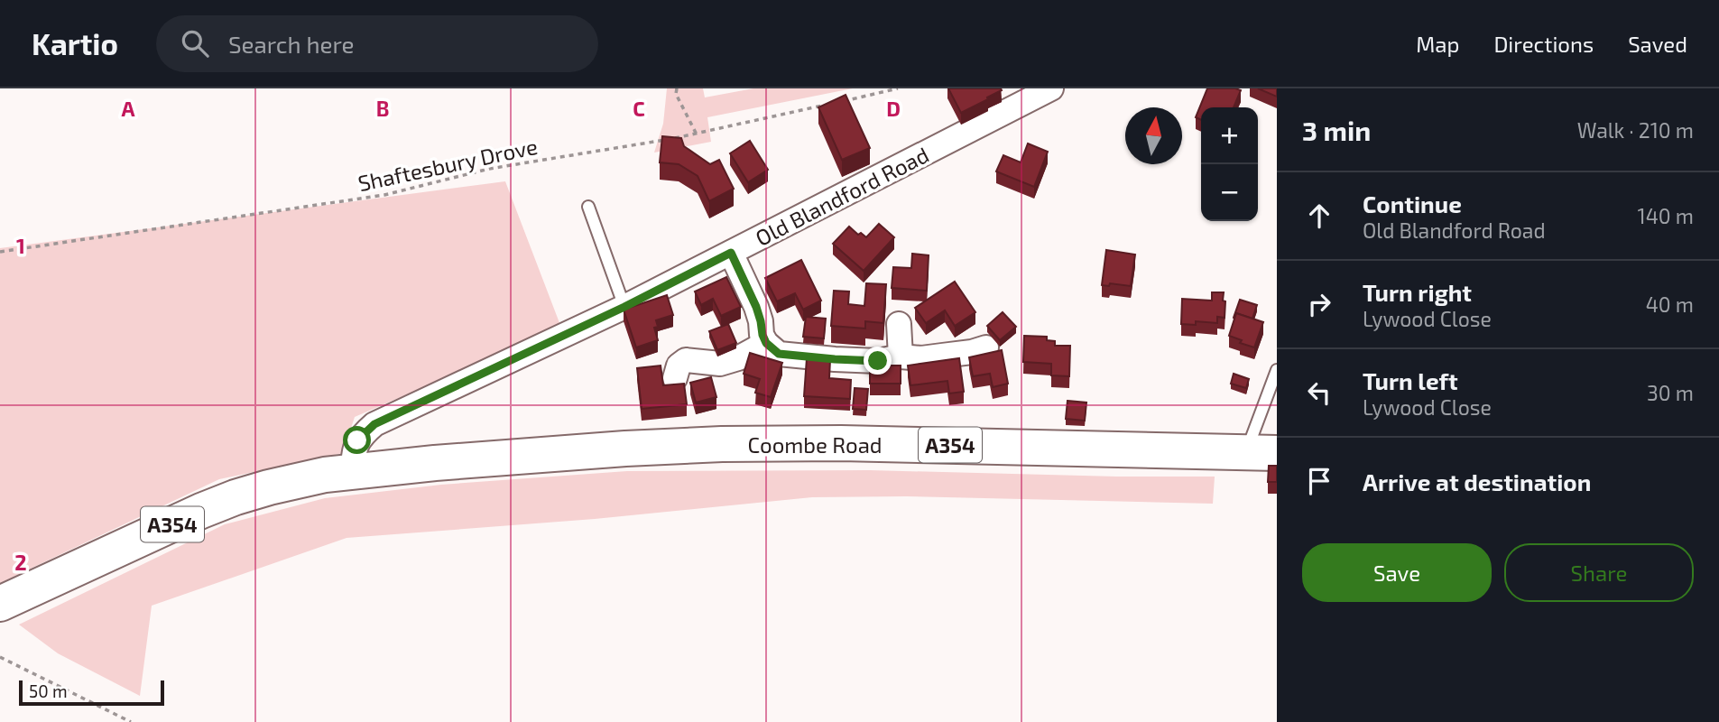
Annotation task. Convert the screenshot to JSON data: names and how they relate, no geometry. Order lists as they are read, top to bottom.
{
  "streets": {
    "highway": ["Coombe Road", "A354"],
    "street": ["Old Blandford Road"],
    "path": ["Shaftesbury Drove"]
  },
  "crossings": [
    ["Old Blandford Road", "Coombe Road"],
    ["Old Blandford Road", "A354"],
    ["Coombe Road", "A354"]
  ],
  "scale_bar": "50 m",
  "north": "top",
  "page": {
    "header": "Kartio",
    "search": "Search here",
    "nav": ["Map", "Directions", "Saved"],
    "heading": ["3 min", "Walk · 210 m"],
    "map_buttons": ["+", "−"],
    "list": [
      ["Continue", "Old Blandford Road", "140 m"],
      ["Turn right", "Lywood Close", "40 m"],
      ["Turn left", "Lywood Close", "30 m"],
      "Arrive at destination"
    ],
    "buttons": ["Save", "Share"],
    "scale": "50 m"
  },
  "grid": {
    "columns": [
      "A",
      "B",
      "C",
      "D"
    ],
    "rows": ["1", "2"]
  }
}
